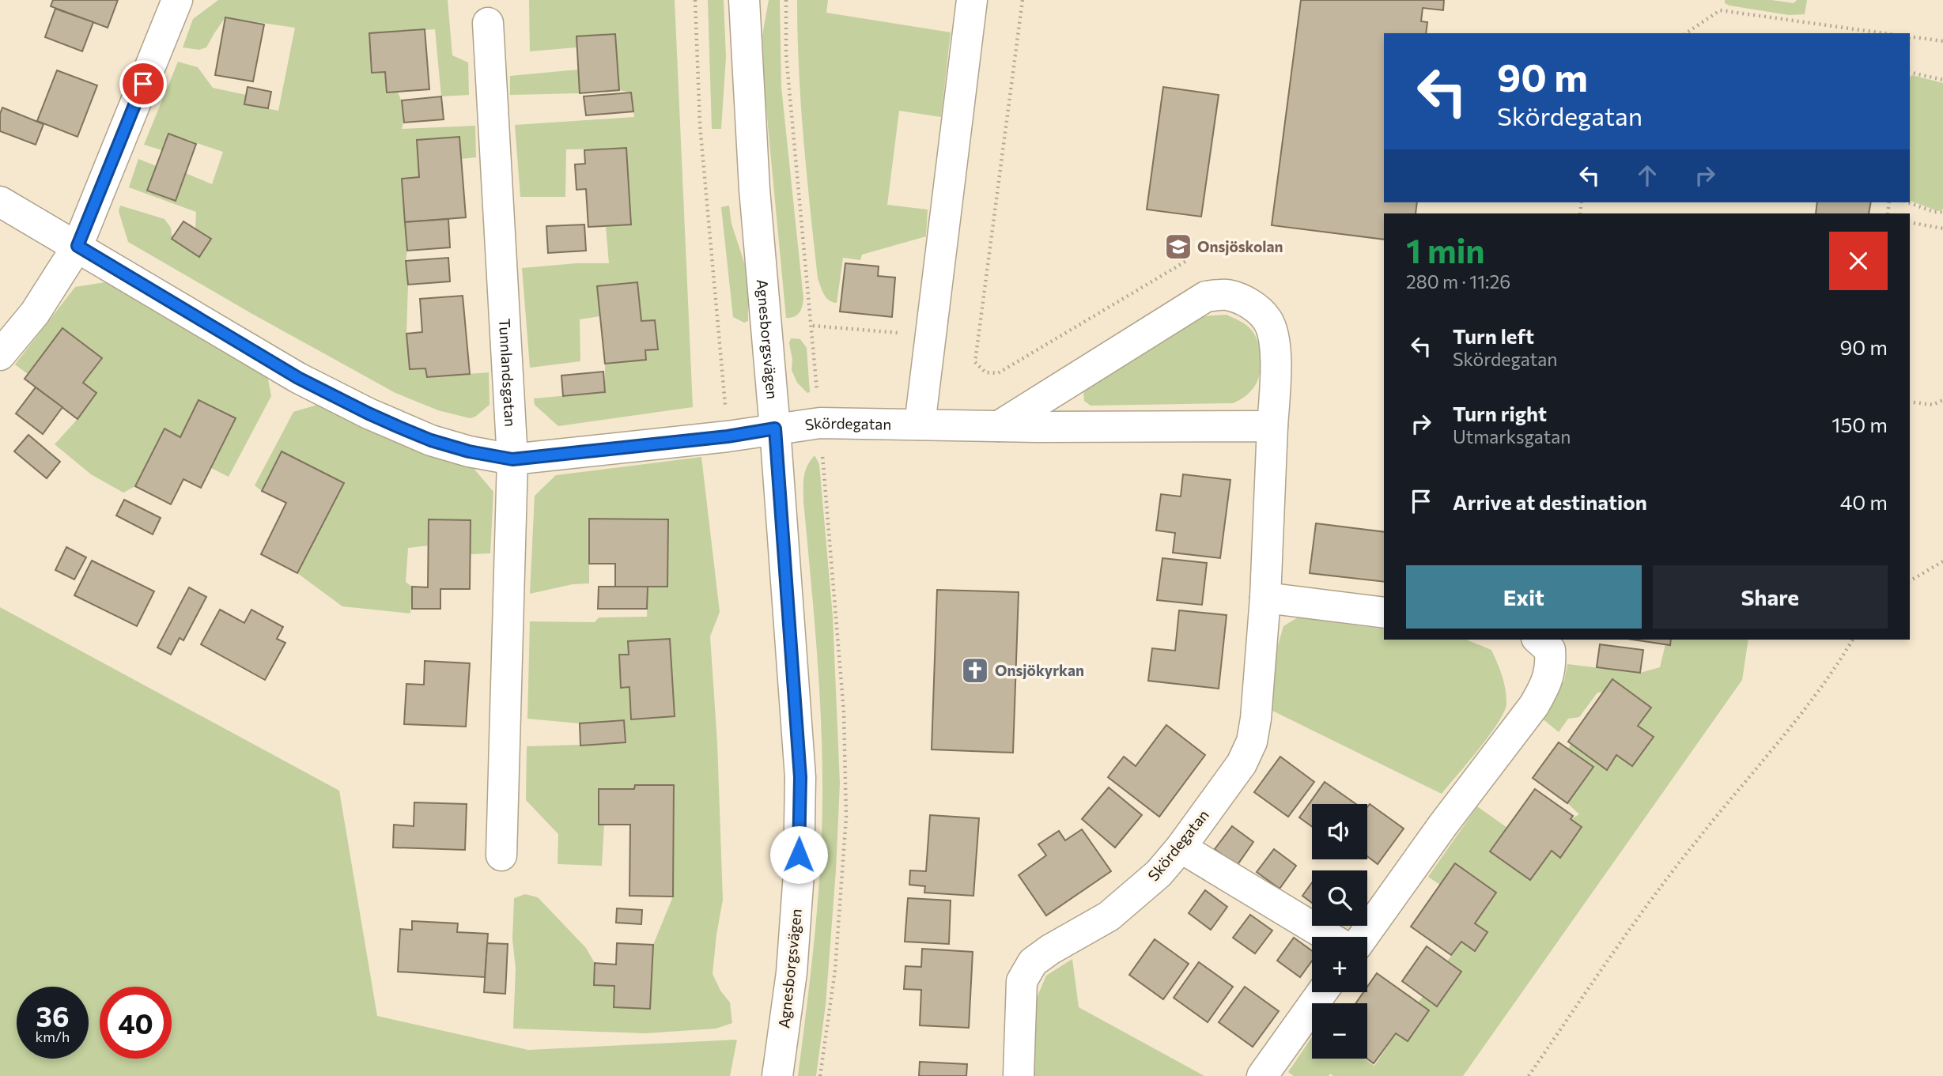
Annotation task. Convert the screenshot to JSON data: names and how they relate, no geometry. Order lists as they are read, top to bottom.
{
  "streets": {
    "street": ["Agnesborgsvägen", "Tunnlandsgatan", "Skördegatan"]
  },
  "crossings": [
    ["Agnesborgsvägen", "Skördegatan"],
    ["Tunnlandsgatan", "Skördegatan"]
  ],
  "places": {
    "school or university": ["Onsjöskolan"],
    "church": ["Onsjökyrkan"]
  },
  "page": {
    "turn": ["90 m", "Skördegatan"],
    "heading": ["1 min", "280 m · 11:26"],
    "list": [
      {
        "name": "Turn left",
        "note": "Skördegatan",
        "value": "90 m"
      },
      {
        "name": "Turn right",
        "note": "Utmarksgatan",
        "value": "150 m"
      },
      {
        "name": "Arrive at destination",
        "value": "40 m"
      }
    ],
    "buttons": ["Exit", "Share"],
    "map_buttons": ["+", "−"],
    "speed": "36 km/h",
    "limit": "40"
  }
}
